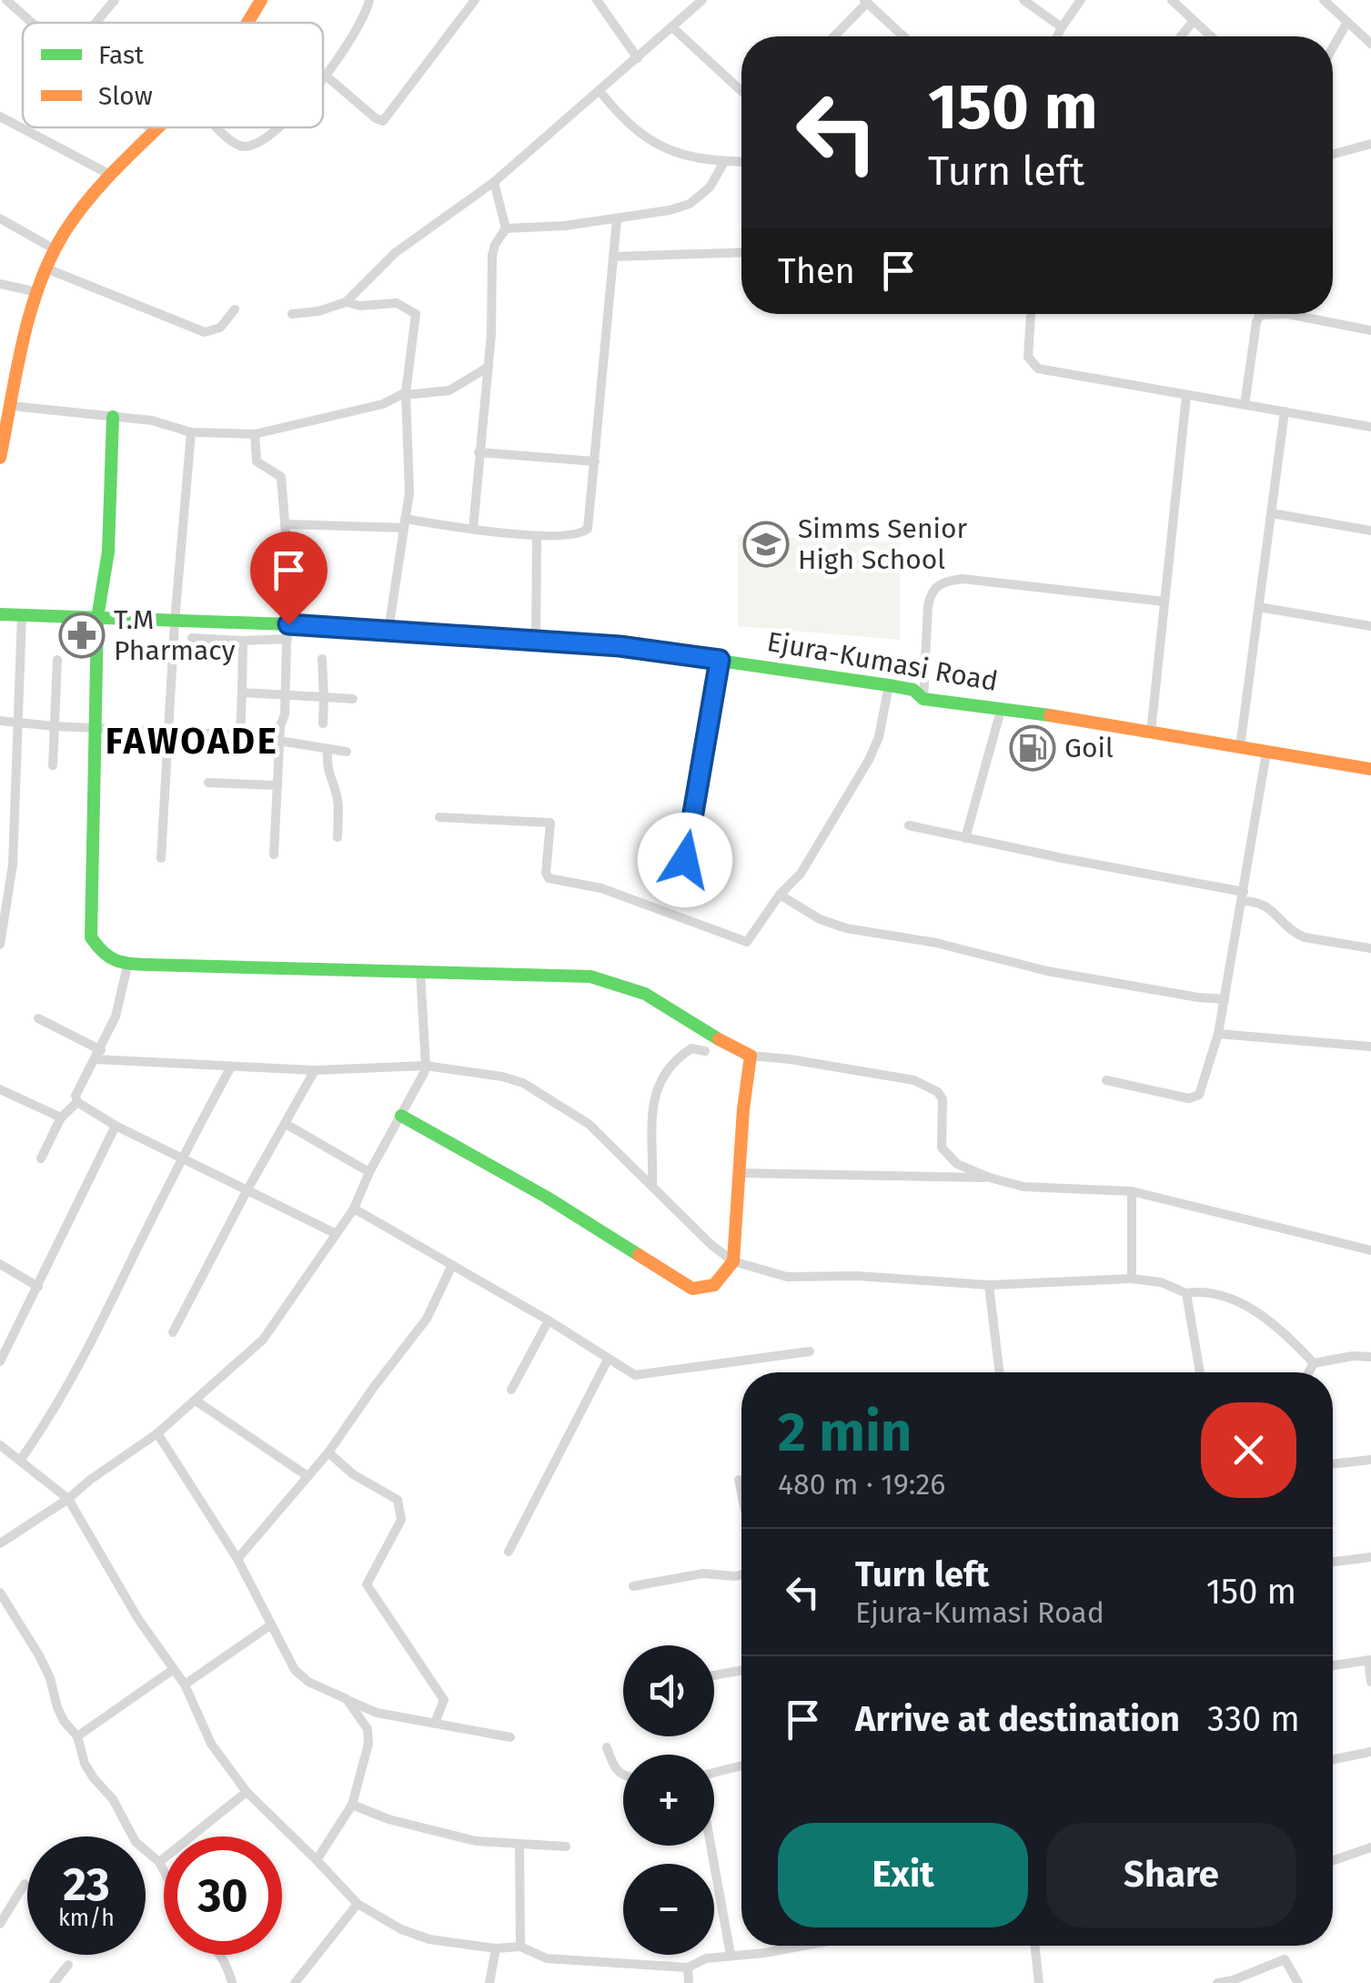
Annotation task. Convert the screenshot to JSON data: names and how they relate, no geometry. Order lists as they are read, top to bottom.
{
  "streets": {
    "street": ["Ejura-Kumasi Road"]
  },
  "districts": ["FAWOADE"],
  "places": {
    "school or university": ["Simms Senior High School"],
    "pharmacy": ["T.M Pharmacy"],
    "fuel station": ["Goil"]
  },
  "legend": ["Fast", "Slow"],
  "page": {
    "turn": ["150 m", "Turn left"],
    "then": "Then",
    "heading": ["2 min", "480 m · 19:26"],
    "list": [
      {
        "name": "Turn left",
        "note": "Ejura-Kumasi Road",
        "value": "150 m"
      },
      {
        "name": "Arrive at destination",
        "value": "330 m"
      }
    ],
    "map_buttons": ["+", "−"],
    "buttons": ["Exit", "Share"],
    "speed": "23 km/h",
    "limit": "30"
  }
}
